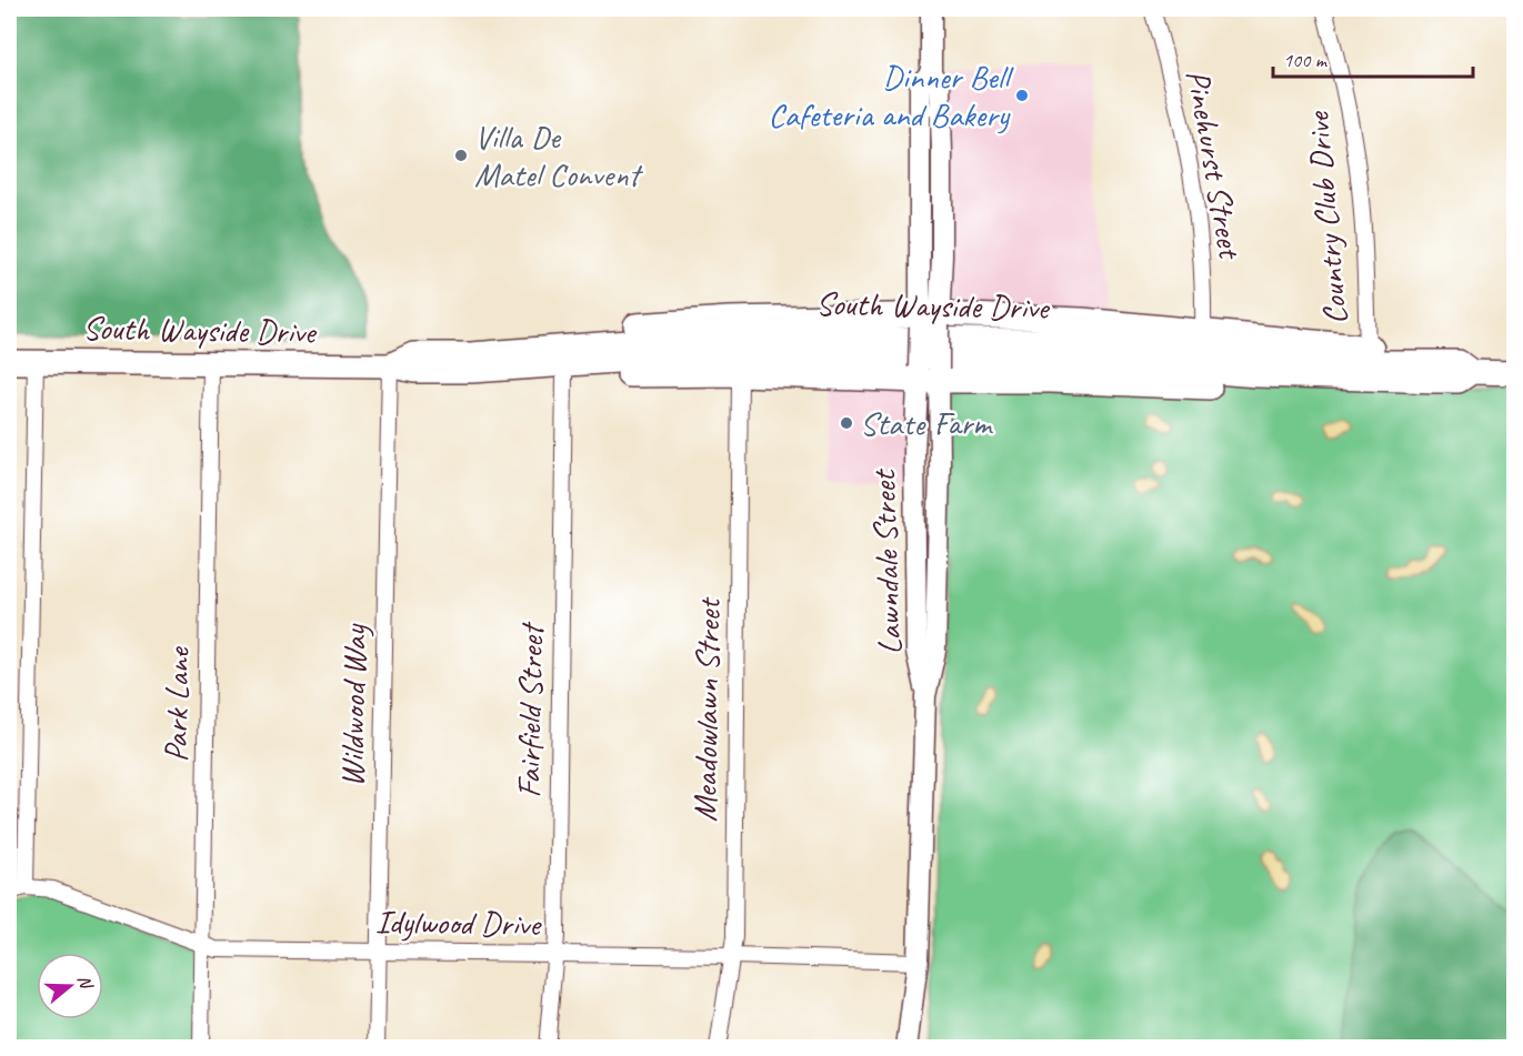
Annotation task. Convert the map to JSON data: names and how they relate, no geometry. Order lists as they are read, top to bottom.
{
  "streets": {
    "main road": ["South Wayside Drive", "Lawndale Street"],
    "street": [
      "Pinehurst Street",
      "Country Club Drive",
      "Park Lane",
      "Wildwood Way",
      "Meadowlawn Street",
      "Fairfield Street",
      "Idylwood Drive"
    ]
  },
  "crossings": [
    ["South Wayside Drive", "Park Lane"],
    ["South Wayside Drive", "Wildwood Way"],
    ["Lawndale Street", "Idylwood Drive"],
    ["Park Lane", "Idylwood Drive"],
    ["Wildwood Way", "Idylwood Drive"],
    ["Meadowlawn Street", "Idylwood Drive"],
    ["Fairfield Street", "Idylwood Drive"]
  ],
  "places": ["Dinner Bell Cafeteria and Bakery", "Villa De Matel Convent", "State Farm"],
  "scale_bar": "100 m",
  "north": "right"
}
